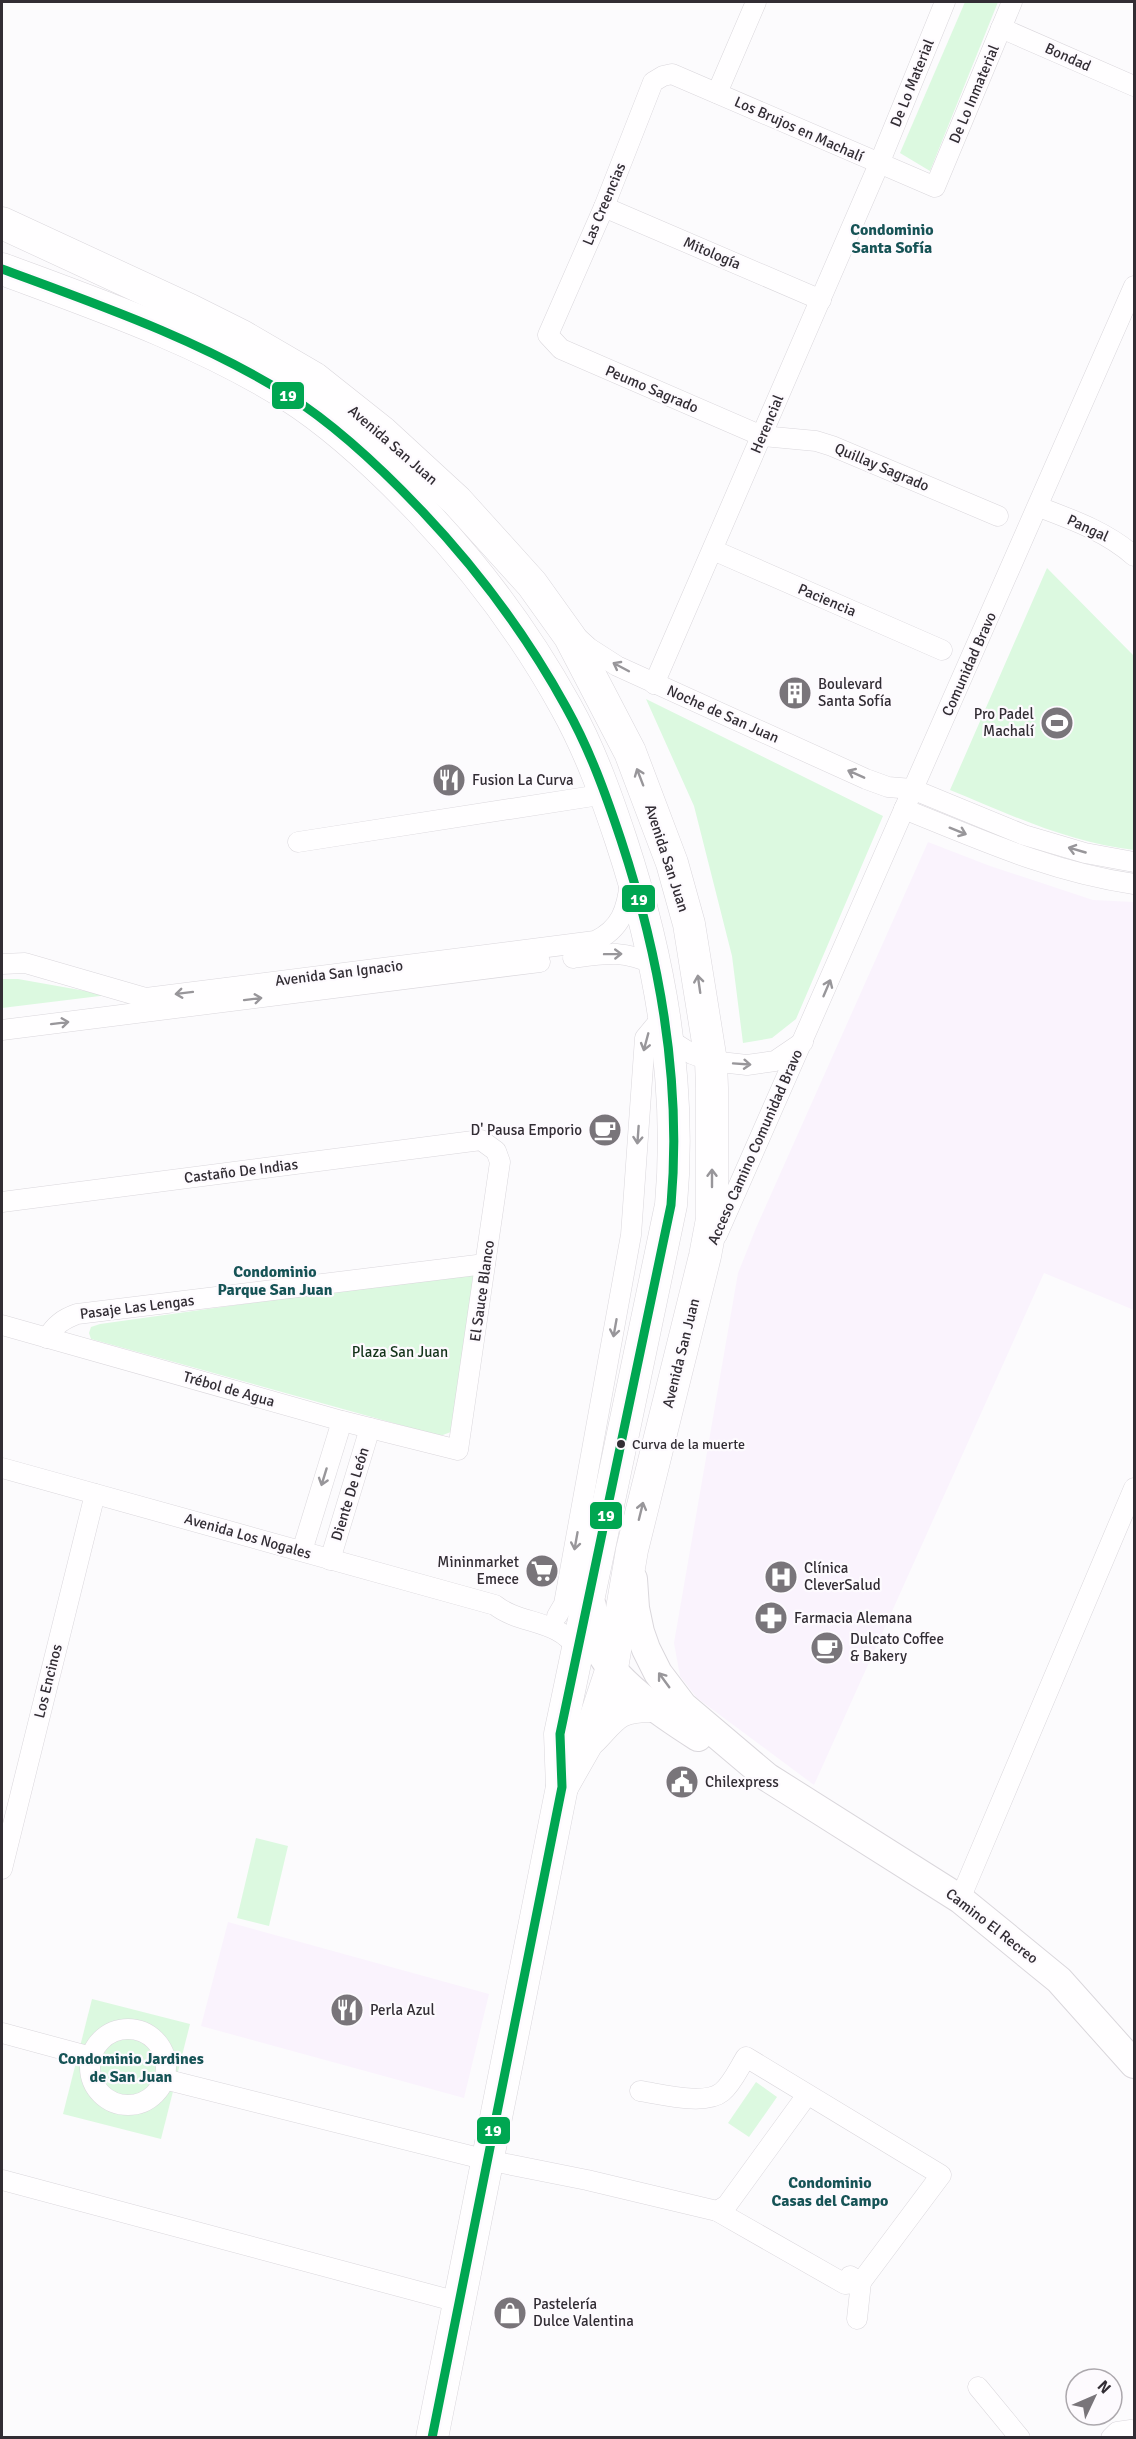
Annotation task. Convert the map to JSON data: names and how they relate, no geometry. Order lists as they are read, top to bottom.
{
  "streets": {
    "main road": ["Avenida San Juan", "Camino El Recreo"],
    "street": [
      "Bondad",
      "De Lo Material",
      "De Lo Inmaterial",
      "Los Brujos en Machalí",
      "Las Creencias",
      "Mitología",
      "Peumo Sagrado",
      "Herencial",
      "Quillay Sagrado",
      "Pangal",
      "Paciencia",
      "Comunidad Bravo",
      "Noche de San Juan",
      "Avenida San Ignacio",
      "Acceso Camino Comunidad Bravo",
      "Castaño De Indias",
      "El Sauce Blanco",
      "Pasaje Las Lengas",
      "Trébol de Agua",
      "Diente De León",
      "Avenida Los Nogales",
      "Los Encinos"
    ]
  },
  "crossings": [
    ["Bondad", "De Lo Inmaterial"],
    ["De Lo Material", "Los Brujos en Machalí"],
    ["De Lo Material", "Herencial"],
    ["De Lo Inmaterial", "Los Brujos en Machalí"],
    ["Los Brujos en Machalí", "Las Creencias"],
    ["Los Brujos en Machalí", "Herencial"],
    ["Las Creencias", "Mitología"],
    ["Las Creencias", "Peumo Sagrado"],
    ["Mitología", "Herencial"],
    ["Peumo Sagrado", "Herencial"],
    ["Peumo Sagrado", "Quillay Sagrado"],
    ["Herencial", "Quillay Sagrado"],
    ["Herencial", "Paciencia"],
    ["Herencial", "Noche de San Juan"],
    ["Avenida San Juan", "Noche de San Juan"],
    ["Avenida San Juan", "Avenida San Ignacio"],
    ["Avenida San Juan", "Acceso Camino Comunidad Bravo"],
    ["Avenida San Juan", "Avenida Los Nogales"],
    ["Avenida San Juan", "Camino El Recreo"],
    ["Pangal", "Comunidad Bravo"],
    ["Comunidad Bravo", "Noche de San Juan"],
    ["Comunidad Bravo", "Acceso Camino Comunidad Bravo"],
    ["Castaño De Indias", "El Sauce Blanco"],
    ["El Sauce Blanco", "Pasaje Las Lengas"],
    ["El Sauce Blanco", "Trébol de Agua"],
    ["Pasaje Las Lengas", "Trébol de Agua"],
    ["Trébol de Agua", "Diente De León"],
    ["Diente De León", "Avenida Los Nogales"],
    ["Avenida Los Nogales", "Los Encinos"],
    ["Avenida Los Nogales", "Camino El Recreo"]
  ],
  "districts": [
    "Condominio Santa Sofía",
    "Condominio Parque San Juan",
    "Condominio Jardines de San Juan",
    "Condominio Casas del Campo"
  ],
  "parks": ["Plaza San Juan"],
  "places": {
    "building": ["Boulevard Santa Sofía"],
    "sports": ["Pro Padel Machalí"],
    "restaurant": ["Fusion La Curva", "Perla Azul"],
    "cafe": ["D' Pausa Emporio", "Dulcato Coffee & Bakery"],
    "other": ["Curva de la muerte"],
    "supermarket": ["Mininmarket Emece"],
    "hospital": ["Clínica CleverSalud"],
    "pharmacy": ["Farmacia Alemana"],
    "public building": ["Chilexpress"],
    "shop": ["Pastelería Dulce Valentina"]
  },
  "lines": ["transit line 19"],
  "north": "top right"
}
